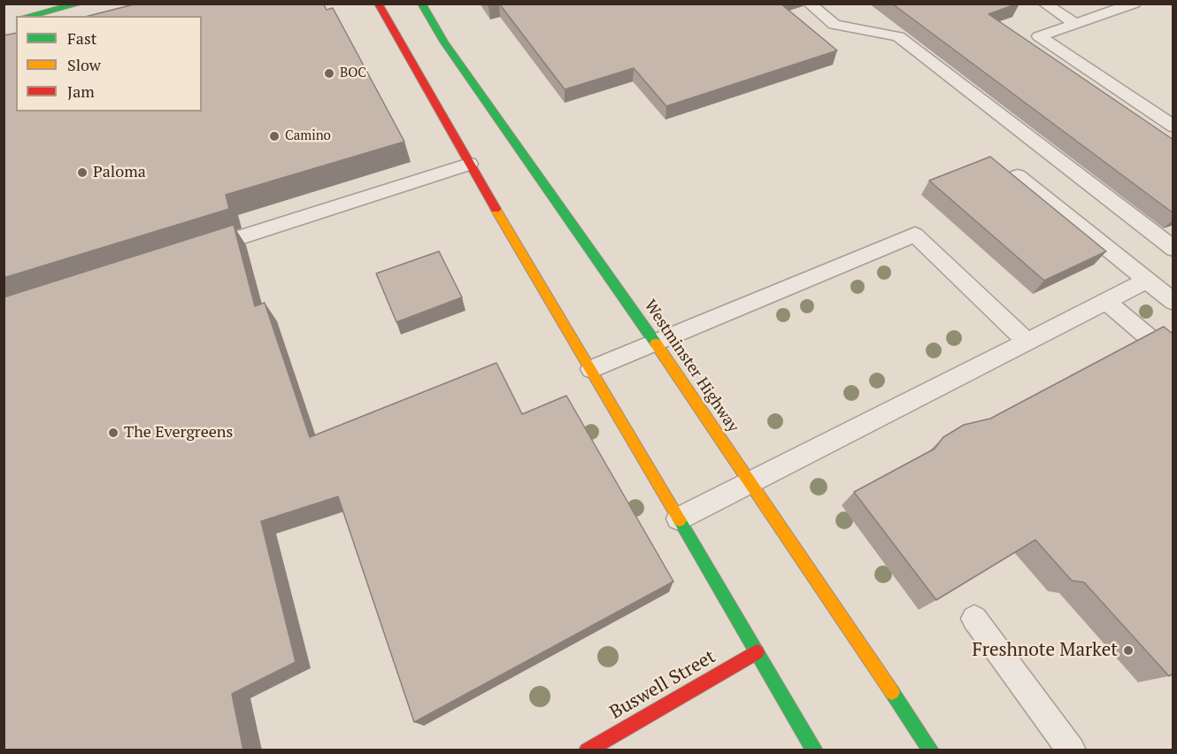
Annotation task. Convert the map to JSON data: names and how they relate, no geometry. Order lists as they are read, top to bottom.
{
  "streets": {
    "main road": ["Westminster Highway", "Buswell Street"]
  },
  "places": [
    "BOC",
    "Camino",
    "Paloma",
    "The Evergreens",
    "Freshnote Market"
  ],
  "legend": ["Fast", "Slow", "Jam"]
}
